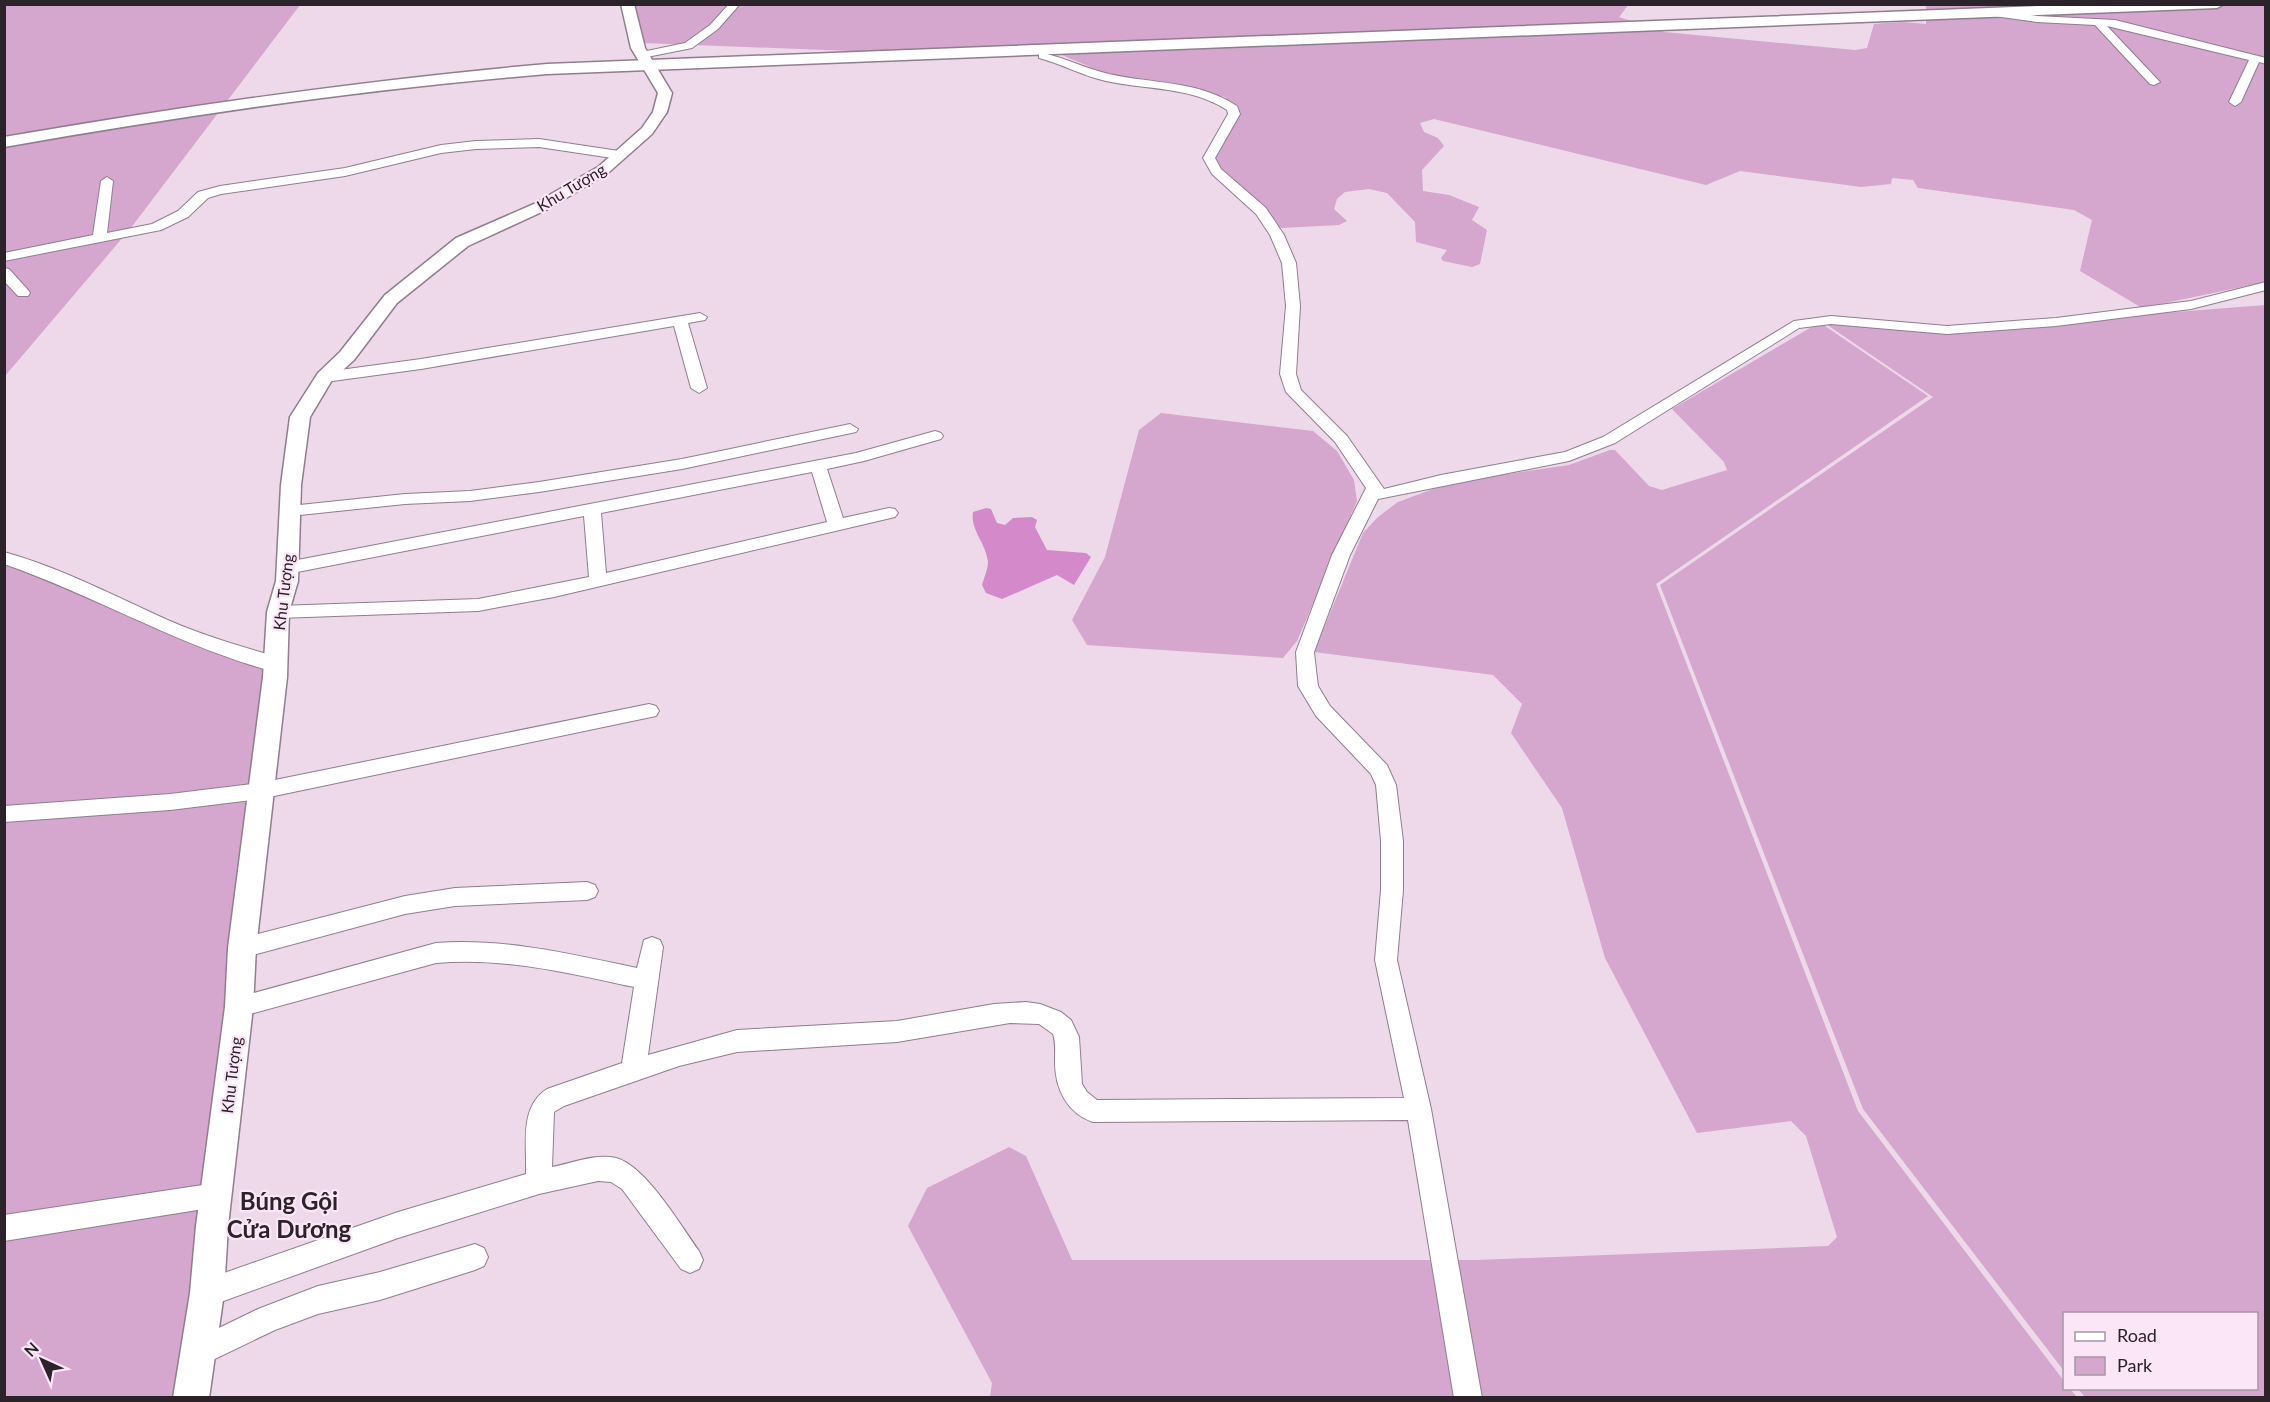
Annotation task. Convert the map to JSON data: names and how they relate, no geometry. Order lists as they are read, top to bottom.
{
  "streets": {
    "street": ["Khu Tượng"]
  },
  "districts": ["Búng Gội Cửa Dương"],
  "legend": ["Road", "Park"],
  "north": "top left"
}
